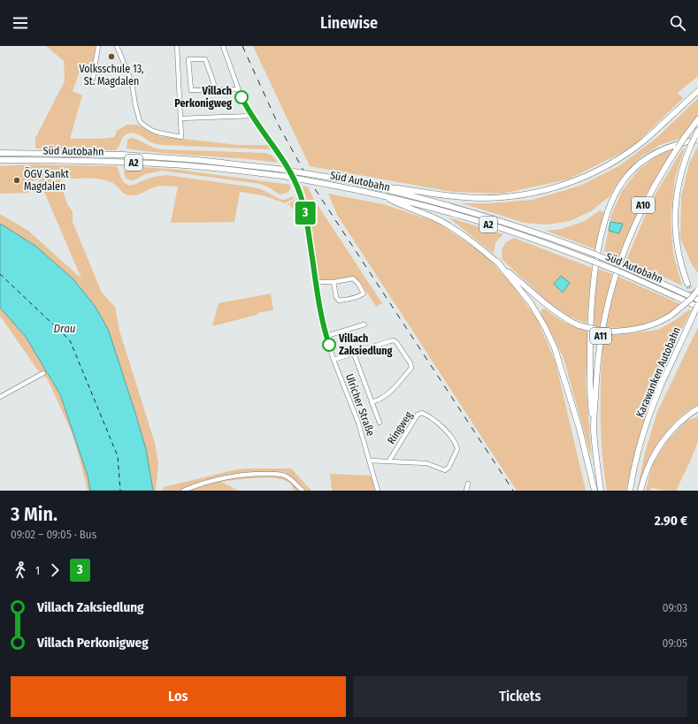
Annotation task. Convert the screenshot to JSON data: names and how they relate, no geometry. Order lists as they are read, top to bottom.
{
  "streets": {
    "highway": [
      "Süd Autobahn",
      "A2",
      "A10",
      "A11",
      "Karawanken Autobahn"
    ],
    "street": ["Ulricher Straße", "Ringweg"]
  },
  "crossings": [
    ["Süd Autobahn", "A10"],
    ["Süd Autobahn", "A11"],
    ["Süd Autobahn", "Karawanken Autobahn"],
    ["A10", "A11"],
    ["Ulricher Straße", "Ringweg"]
  ],
  "water": ["Drau"],
  "places": [
    "Volksschule 13, St. Magdalen",
    "Villach Perkonigweg",
    "ÖGV Sankt Magdalen",
    "Villach Zaksiedlung"
  ],
  "lines": ["bus line 3"],
  "page": {
    "header": "Linewise",
    "on_map": "3",
    "heading": ["3 Min.", "09:02 – 09:05 · Bus", "2.90 €"],
    "legs": ["1", "3"],
    "list": [
      {
        "name": "Villach Zaksiedlung",
        "value": "09:03"
      },
      {
        "name": "Villach Perkonigweg",
        "value": "09:05"
      }
    ],
    "buttons": ["Los", "Tickets"]
  }
}
